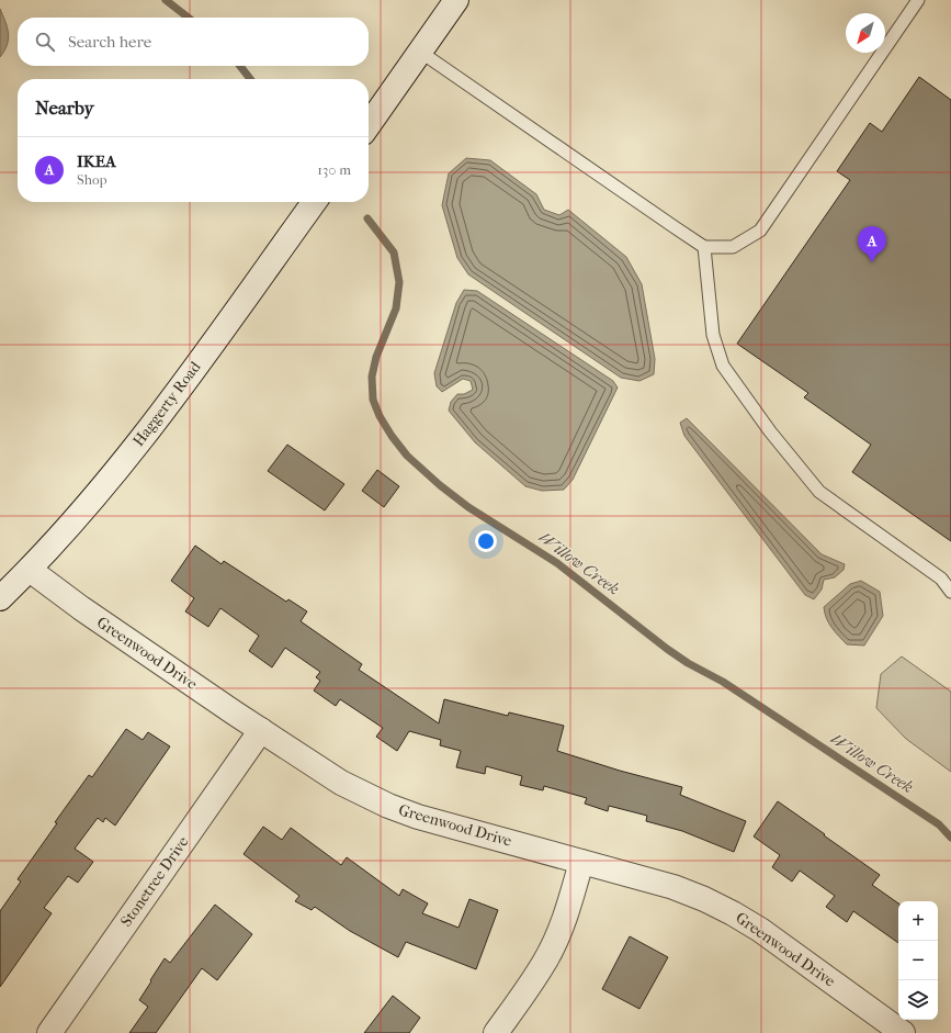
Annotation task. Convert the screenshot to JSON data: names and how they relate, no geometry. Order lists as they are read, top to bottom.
{
  "streets": {
    "street": ["Haggerty Road", "Greenwood Drive", "Stonetree Drive"]
  },
  "crossings": [
    ["Haggerty Road", "Greenwood Drive"],
    ["Greenwood Drive", "Stonetree Drive"]
  ],
  "water": ["Willow Creek"],
  "north": "bottom left",
  "page": {
    "search": "Search here",
    "heading": "Nearby",
    "list": [
      {
        "mark": "A",
        "name": "IKEA",
        "note": "Shop",
        "value": "130 m"
      }
    ],
    "pins": "A",
    "map_buttons": ["+", "−"]
  }
}
